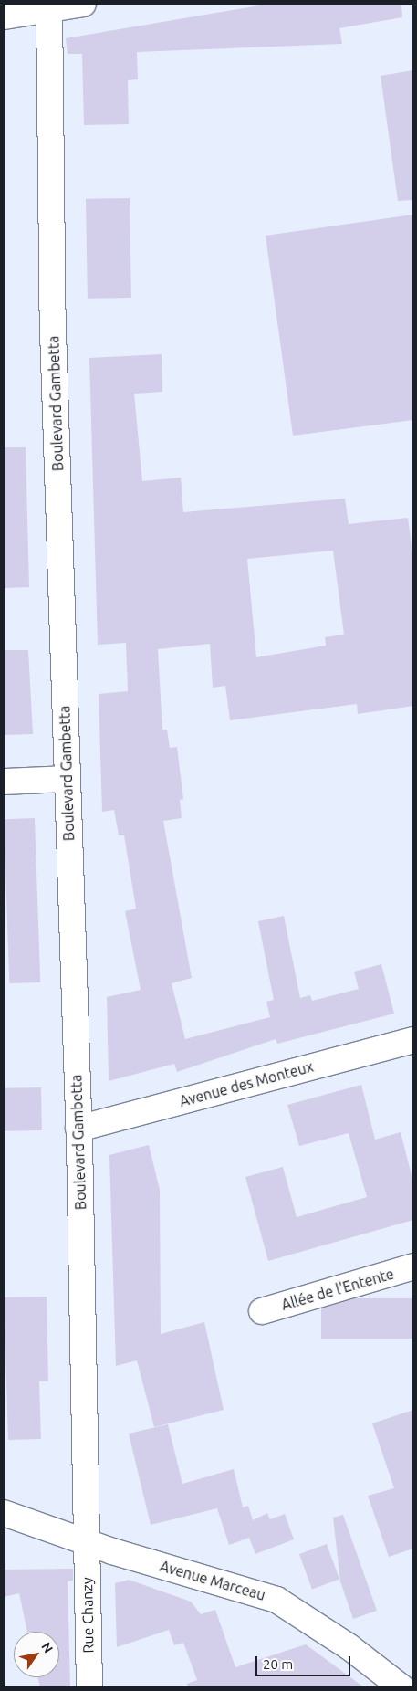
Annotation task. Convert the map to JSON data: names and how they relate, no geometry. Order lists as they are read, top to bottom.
{
  "streets": {
    "street": [
      "Boulevard Gambetta",
      "Avenue des Monteux",
      "Allée de l'Entente",
      "Avenue Marceau",
      "Rue Chanzy"
    ]
  },
  "crossings": [
    ["Boulevard Gambetta", "Avenue des Monteux"],
    ["Boulevard Gambetta", "Avenue Marceau"],
    ["Boulevard Gambetta", "Rue Chanzy"],
    ["Avenue Marceau", "Rue Chanzy"]
  ],
  "scale_bar": "20 m",
  "north": "top right"
}
